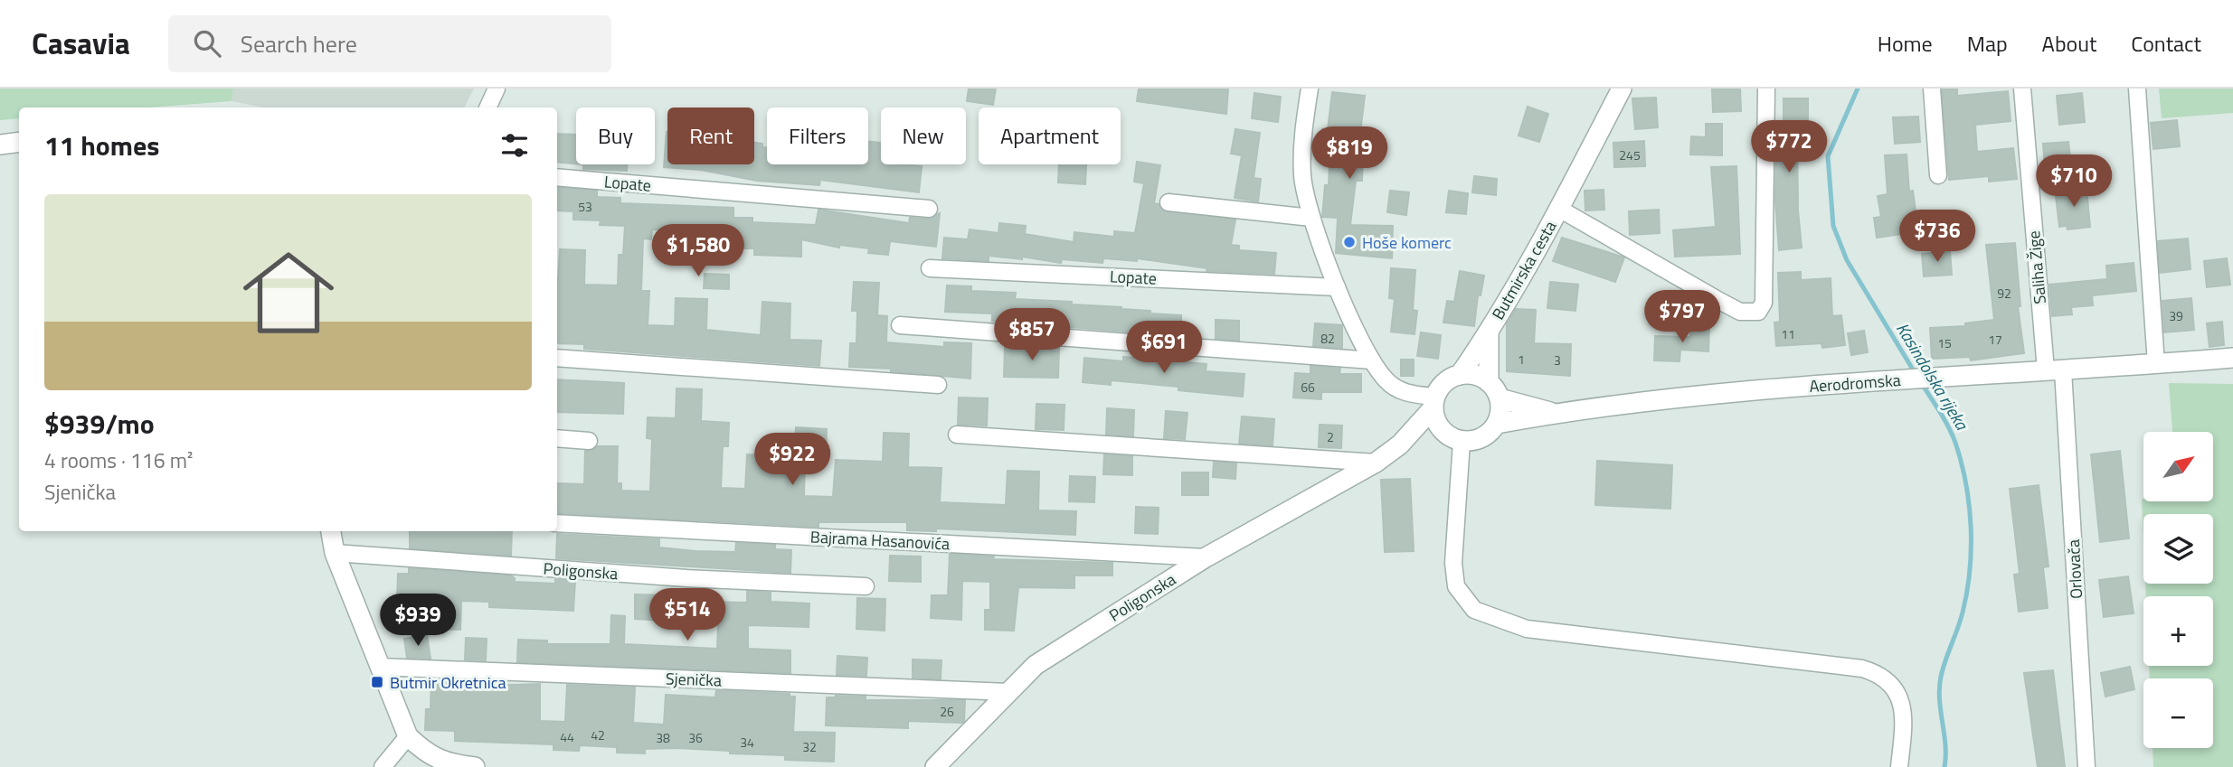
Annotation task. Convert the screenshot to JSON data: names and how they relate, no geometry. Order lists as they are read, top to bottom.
{
  "streets": {
    "street": [
      "Lopate",
      "Saliha Žige",
      "Butmirska cesta",
      "Aerodromska",
      "Bajrama Hasanovića",
      "Orlovača",
      "Poligonska",
      "Sjenička"
    ]
  },
  "crossings": [
    ["Saliha Žige", "Aerodromska"],
    ["Saliha Žige", "Orlovača"],
    ["Butmirska cesta", "Aerodromska"],
    ["Butmirska cesta", "Poligonska"],
    ["Aerodromska", "Orlovača"],
    ["Aerodromska", "Poligonska"],
    ["Bajrama Hasanovića", "Poligonska"],
    ["Poligonska", "Sjenička"]
  ],
  "water": ["Kasindolska rijeka"],
  "places": {
    "other": ["Hoše komerc"],
    "transit": ["Butmir Okretnica"]
  },
  "house_numbers": [
    "245",
    "53",
    "92",
    "39",
    "11",
    "82",
    "17",
    "15",
    "1",
    "3",
    "66",
    "2",
    "26",
    "42",
    "44",
    "38",
    "36",
    "34",
    "32"
  ],
  "north": "top right",
  "page": {
    "header": "Casavia",
    "search": "Search here",
    "nav": [
      "Home",
      "Map",
      "About",
      "Contact"
    ],
    "chip": [
      "Buy",
      "Rent",
      "Filters",
      "New",
      "Apartment"
    ],
    "heading": "11 homes",
    "price": [
      "$772",
      "$819",
      "$710",
      "$736",
      "$1,580",
      "$797",
      "$857",
      "$691",
      "$922",
      "$514",
      "$939"
    ],
    "list": [
      {
        "name": "$939/mo",
        "note": "4 rooms · 116 m² · Sjenička"
      }
    ],
    "map_buttons": ["+", "−"]
  }
}
